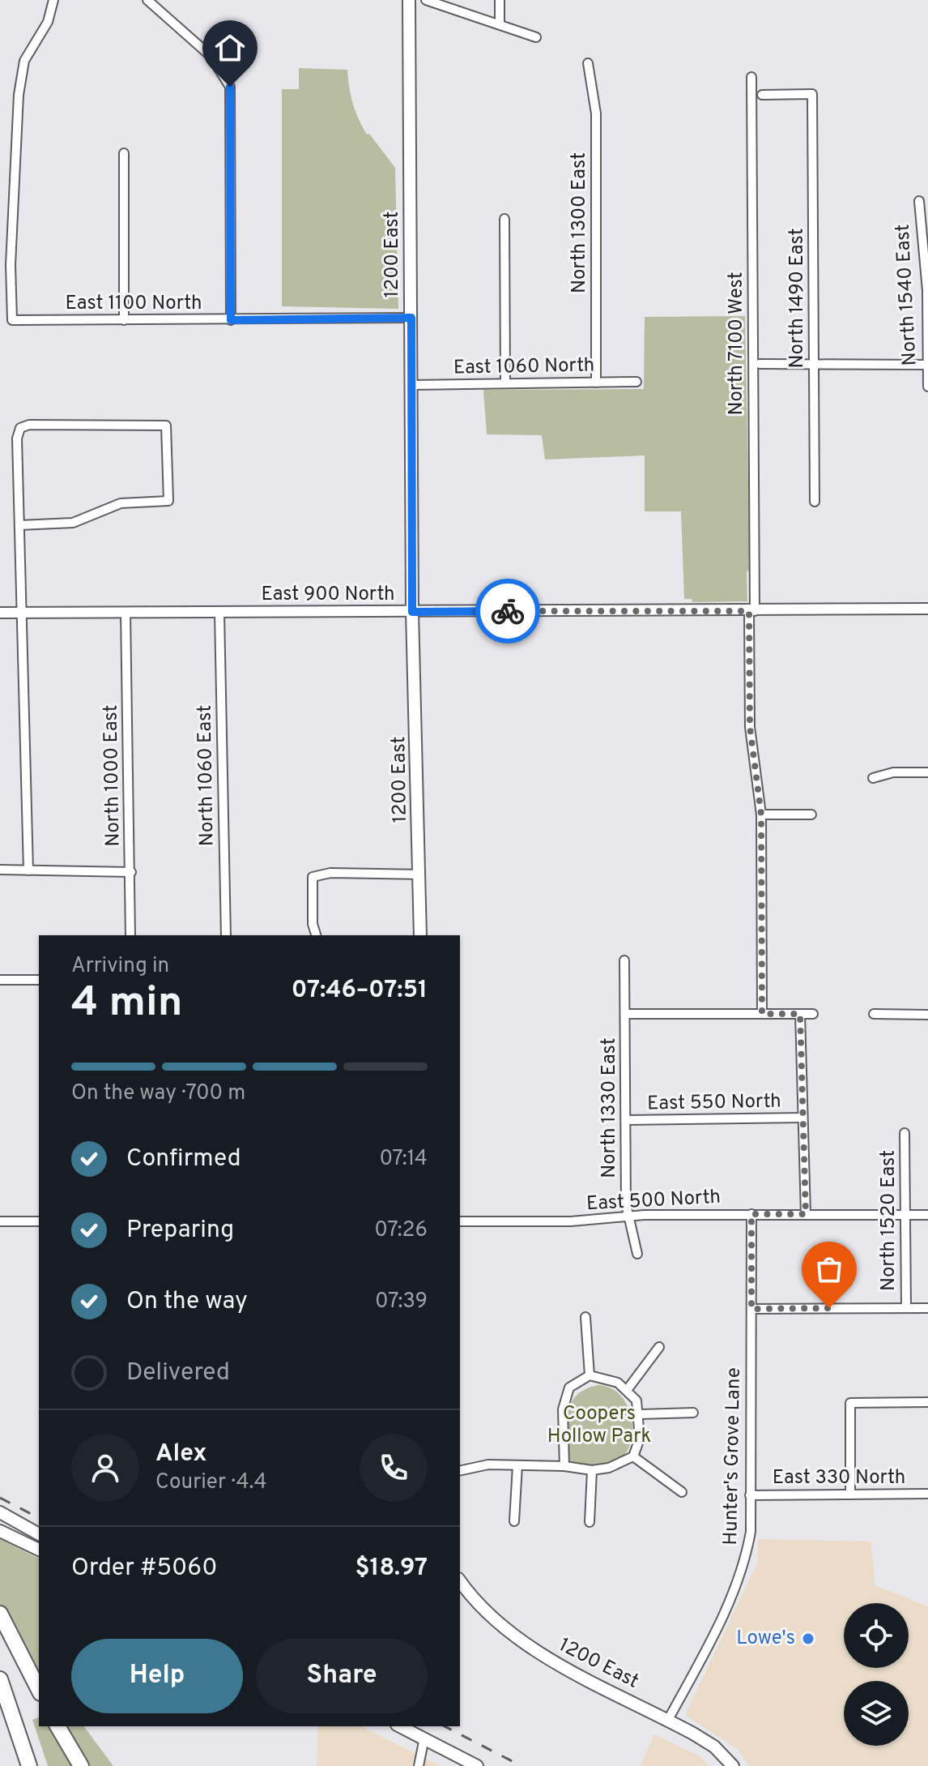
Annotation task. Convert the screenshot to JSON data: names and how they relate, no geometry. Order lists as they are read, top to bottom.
{
  "streets": {
    "main road": ["1200 East"],
    "street": [
      "North 1300 East",
      "North 1540 East",
      "North 1490 East",
      "East 1100 North",
      "North 7100 West",
      "East 1060 North",
      "East 900 North",
      "North 1000 East",
      "North 1060 East",
      "East 550 North",
      "North 1330 East",
      "East 500 North",
      "North 1520 East",
      "Hunter's Grove Lane",
      "East 330 North"
    ]
  },
  "crossings": [
    ["North 1300 East", "East 1060 North"],
    ["1200 East", "East 1100 North"],
    ["1200 East", "East 1060 North"],
    ["1200 East", "East 900 North"],
    ["1200 East", "Hunter's Grove Lane"],
    ["North 7100 West", "East 900 North"],
    ["East 900 North", "North 1000 East"],
    ["East 900 North", "North 1060 East"],
    ["East 550 North", "North 1330 East"],
    ["North 1330 East", "East 500 North"],
    ["East 500 North", "North 1520 East"],
    ["East 500 North", "Hunter's Grove Lane"],
    ["Hunter's Grove Lane", "East 330 North"]
  ],
  "parks": ["Coopers Hollow Park"],
  "places": ["Lowe's"],
  "page": {
    "heading": ["4 min", "Arriving in", "07:46–07:51"],
    "panel": [
      "Alex",
      "Courier · 4.4",
      "Order #5060",
      "$18.97"
    ],
    "bar": "On the way · 700 m",
    "list": [
      ["Confirmed", "07:14"],
      ["Preparing", "07:26"],
      ["On the way", "07:39"],
      "Delivered"
    ],
    "buttons": ["Help", "Share"]
  }
}
